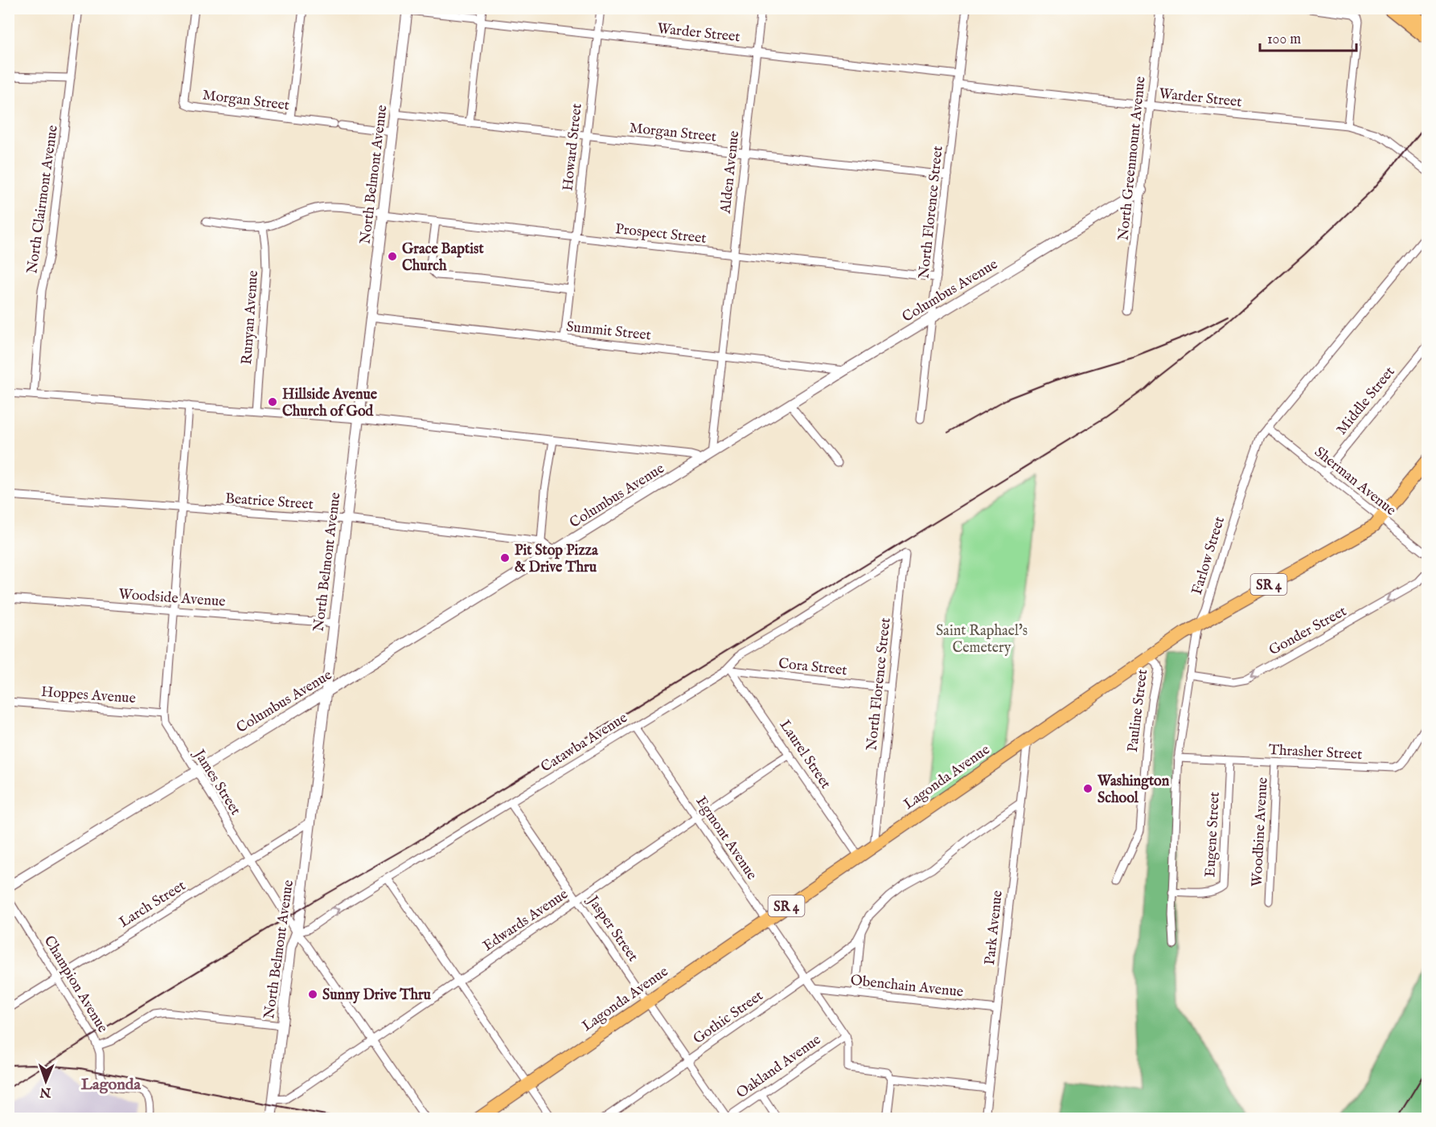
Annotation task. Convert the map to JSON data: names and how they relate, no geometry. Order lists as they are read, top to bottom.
{
  "streets": {
    "main road": ["SR 4", "Lagonda Avenue"],
    "street": [
      "Warder Street",
      "Morgan Street",
      "Howard Street",
      "North Greenmount Avenue",
      "Alden Avenue",
      "North Belmont Avenue",
      "North Clairmont Avenue",
      "North Florence Street",
      "Prospect Street",
      "Columbus Avenue",
      "Runyan Avenue",
      "Summit Street",
      "Middle Street",
      "Sherman Avenue",
      "Beatrice Street",
      "Farlow Street",
      "Woodside Avenue",
      "Gonder Street",
      "Cora Street",
      "Hoppes Avenue",
      "Pauline Street",
      "Catawba Avenue",
      "Thrasher Street",
      "Laurel Street",
      "James Street",
      "Woodbine Avenue",
      "Eugene Street",
      "Egmont Avenue",
      "Larch Street",
      "Edwards Avenue",
      "Park Avenue",
      "Jasper Street",
      "Champion Avenue",
      "Obenchain Avenue",
      "Gothic Street",
      "Oakland Avenue"
    ]
  },
  "crossings": [
    ["Warder Street", "Howard Street"],
    ["Warder Street", "North Greenmount Avenue"],
    ["Warder Street", "Alden Avenue"],
    ["Warder Street", "North Belmont Avenue"],
    ["Warder Street", "North Florence Street"],
    ["Morgan Street", "Howard Street"],
    ["Morgan Street", "Alden Avenue"],
    ["Morgan Street", "North Belmont Avenue"],
    ["Morgan Street", "North Florence Street"],
    ["Howard Street", "Prospect Street"],
    ["Howard Street", "Summit Street"],
    ["North Greenmount Avenue", "Columbus Avenue"],
    ["Alden Avenue", "Prospect Street"],
    ["Alden Avenue", "Columbus Avenue"],
    ["Alden Avenue", "Summit Street"],
    ["North Belmont Avenue", "Prospect Street"],
    ["North Belmont Avenue", "Columbus Avenue"],
    ["North Belmont Avenue", "Summit Street"],
    ["North Belmont Avenue", "Beatrice Street"],
    ["North Belmont Avenue", "Woodside Avenue"],
    ["North Belmont Avenue", "Catawba Avenue"],
    ["North Belmont Avenue", "James Street"],
    ["North Belmont Avenue", "Larch Street"],
    ["North Belmont Avenue", "Edwards Avenue"],
    ["North Florence Street", "Prospect Street"],
    ["North Florence Street", "Columbus Avenue"],
    ["North Florence Street", "Cora Street"],
    ["North Florence Street", "Catawba Avenue"],
    ["North Florence Street", "Lagonda Avenue"],
    ["Prospect Street", "Runyan Avenue"],
    ["Columbus Avenue", "Summit Street"],
    ["Columbus Avenue", "James Street"],
    ["Middle Street", "Sherman Avenue"],
    ["Sherman Avenue", "Farlow Street"],
    ["Sherman Avenue", "Lagonda Avenue"],
    ["Beatrice Street", "James Street"],
    ["Farlow Street", "Gonder Street"],
    ["Farlow Street", "Thrasher Street"],
    ["Farlow Street", "Lagonda Avenue"],
    ["Farlow Street", "Eugene Street"],
    ["Woodside Avenue", "James Street"],
    ["Cora Street", "Catawba Avenue"],
    ["Cora Street", "Laurel Street"],
    ["Hoppes Avenue", "James Street"],
    ["Pauline Street", "Lagonda Avenue"],
    ["Catawba Avenue", "Laurel Street"],
    ["Catawba Avenue", "James Street"],
    ["Catawba Avenue", "Egmont Avenue"],
    ["Catawba Avenue", "Jasper Street"],
    ["Thrasher Street", "Woodbine Avenue"],
    ["Thrasher Street", "Eugene Street"],
    ["Laurel Street", "Lagonda Avenue"],
    ["Laurel Street", "Edwards Avenue"],
    ["Lagonda Avenue", "Egmont Avenue"],
    ["Lagonda Avenue", "Park Avenue"],
    ["Lagonda Avenue", "Jasper Street"],
    ["James Street", "Larch Street"],
    ["James Street", "Edwards Avenue"],
    ["Egmont Avenue", "Edwards Avenue"],
    ["Egmont Avenue", "Obenchain Avenue"],
    ["Egmont Avenue", "Gothic Street"],
    ["Egmont Avenue", "Oakland Avenue"],
    ["Larch Street", "Champion Avenue"],
    ["Edwards Avenue", "Jasper Street"],
    ["Park Avenue", "Obenchain Avenue"],
    ["Park Avenue", "Gothic Street"],
    ["Jasper Street", "Gothic Street"],
    ["Jasper Street", "Oakland Avenue"],
    ["Obenchain Avenue", "Gothic Street"]
  ],
  "one_way": ["Gonder Street"],
  "districts": ["Lagonda"],
  "parks": ["Saint Raphael's Cemetery"],
  "places": [
    "Grace Baptist Church",
    "Hillside Avenue Church of God",
    "Pit Stop Pizza & Drive Thru",
    "Washington School",
    "Sunny Drive Thru"
  ],
  "scale_bar": "100 m",
  "north": "bottom"
}
